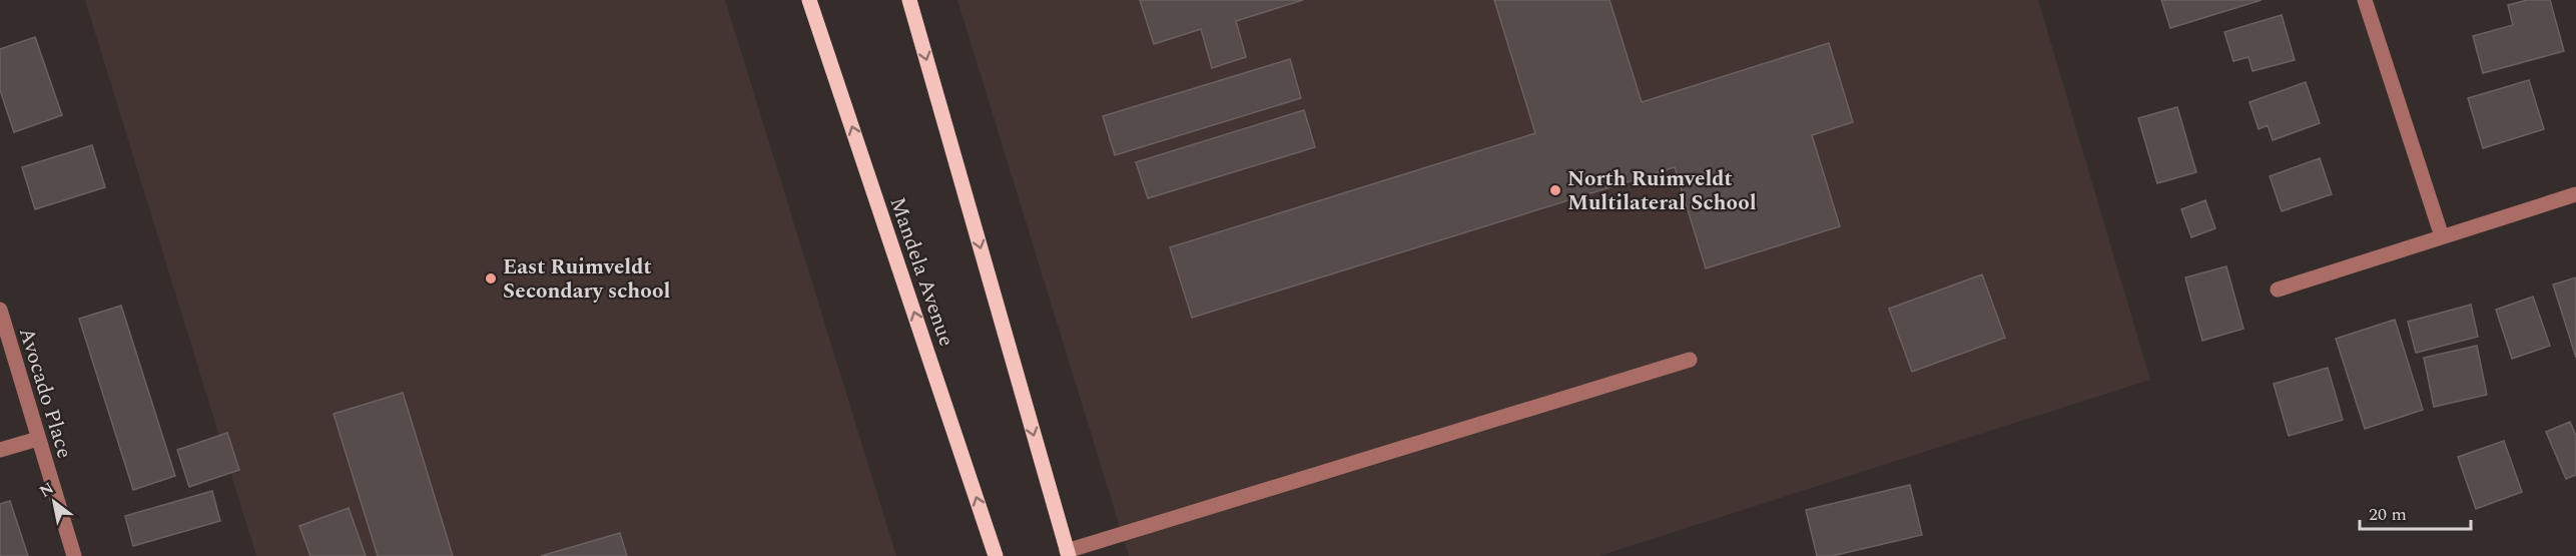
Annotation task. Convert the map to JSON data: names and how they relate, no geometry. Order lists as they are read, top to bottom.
{
  "streets": {
    "main road": ["Mandela Avenue"],
    "street": ["Avocado Place"]
  },
  "places": ["North Ruimveldt Multilateral School", "East Ruimveldt Secondary school"],
  "scale_bar": "20 m",
  "north": "top left"
}
